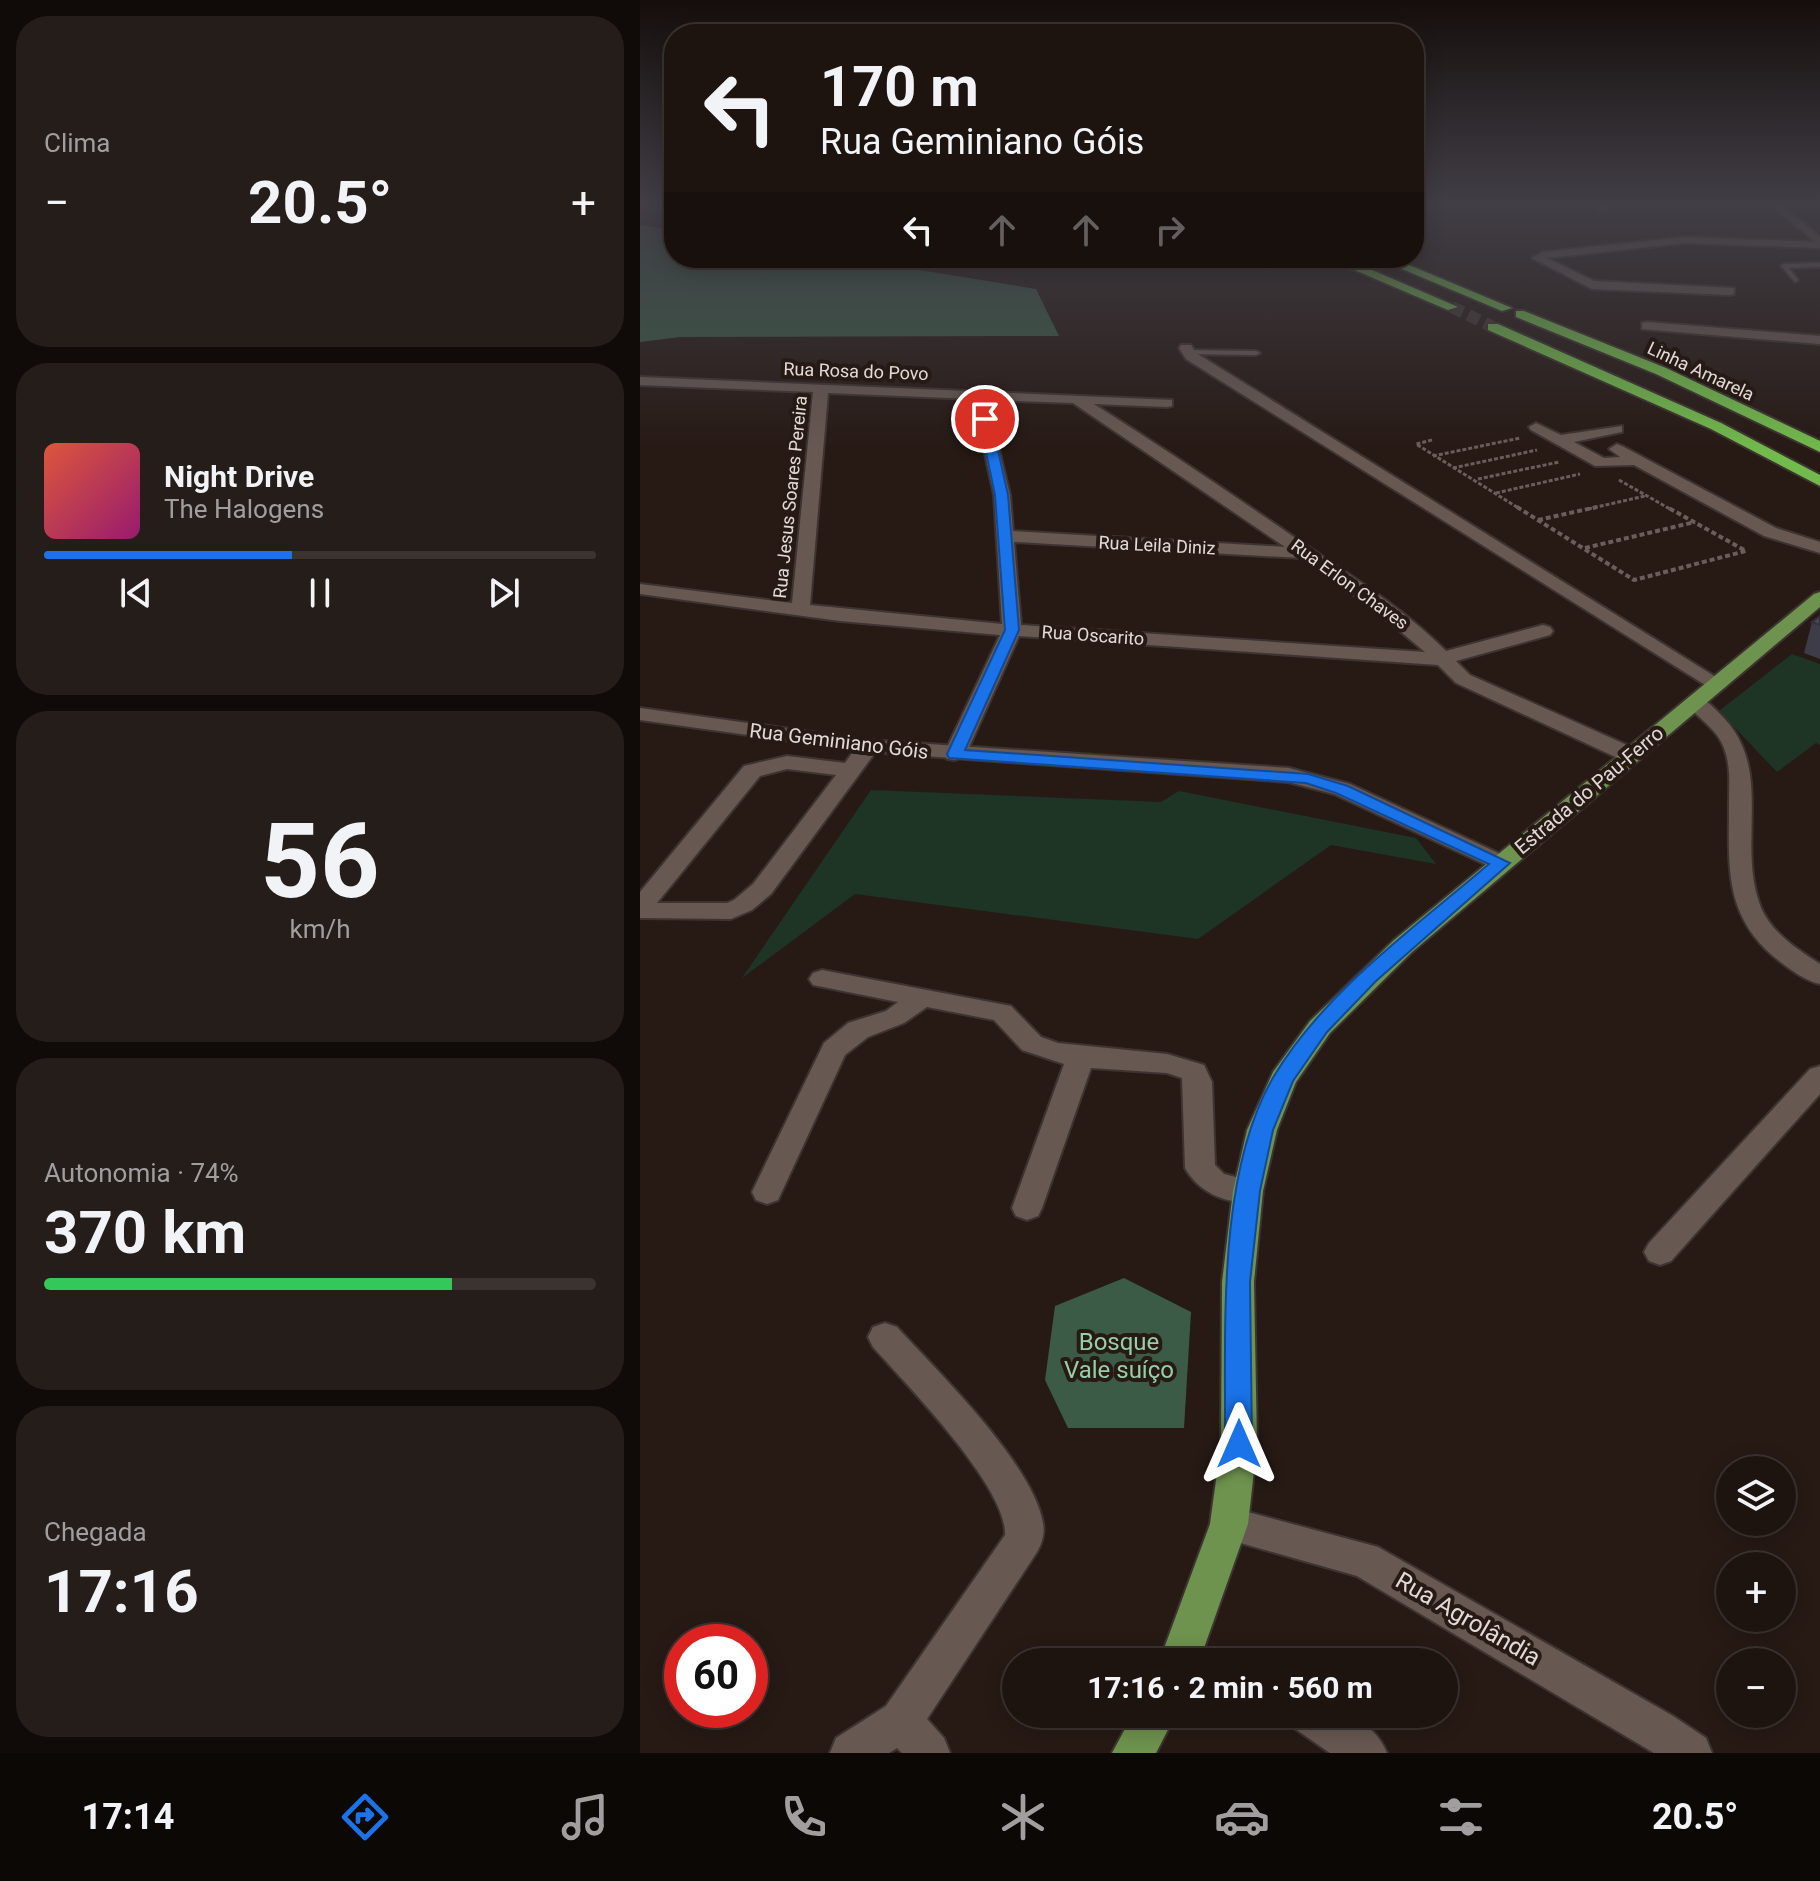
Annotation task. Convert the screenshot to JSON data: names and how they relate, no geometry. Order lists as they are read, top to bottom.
{
  "streets": {
    "highway": ["Linha Amarela"],
    "main road": ["Estrada do Pau-Ferro"],
    "street": [
      "Rua Rosa do Povo",
      "Rua Jesus Soares Pereira",
      "Rua Leila Diniz",
      "Rua Erlon Chaves",
      "Rua Oscarito",
      "Rua Geminiano Góis",
      "Rua Agrolândia"
    ]
  },
  "crossings": [
    ["Rua Rosa do Povo", "Rua Jesus Soares Pereira"],
    ["Rua Rosa do Povo", "Rua Erlon Chaves"],
    ["Rua Jesus Soares Pereira", "Rua Oscarito"],
    ["Rua Leila Diniz", "Rua Erlon Chaves"],
    ["Rua Erlon Chaves", "Rua Oscarito"],
    ["Rua Erlon Chaves", "Estrada do Pau-Ferro"],
    ["Rua Geminiano Góis", "Estrada do Pau-Ferro"],
    ["Estrada do Pau-Ferro", "Rua Agrolândia"]
  ],
  "parks": ["Bosque Vale suíço"],
  "page": {
    "tile": [
      "Clima",
      ["56", "km/h"],
      ["Autonomia · 74%", "370 km"],
      ["Chegada", "17:16"]
    ],
    "turn": ["170 m", "Rua Geminiano Góis"],
    "heat": ["−", "20.5°", "+"],
    "song": ["Night Drive", "The Halogens"],
    "map_buttons": ["+", "−"],
    "limit": "60",
    "trip": "17:16 · 2 min · 560 m",
    "tabs": ["17:14", "20.5°"]
  }
}
